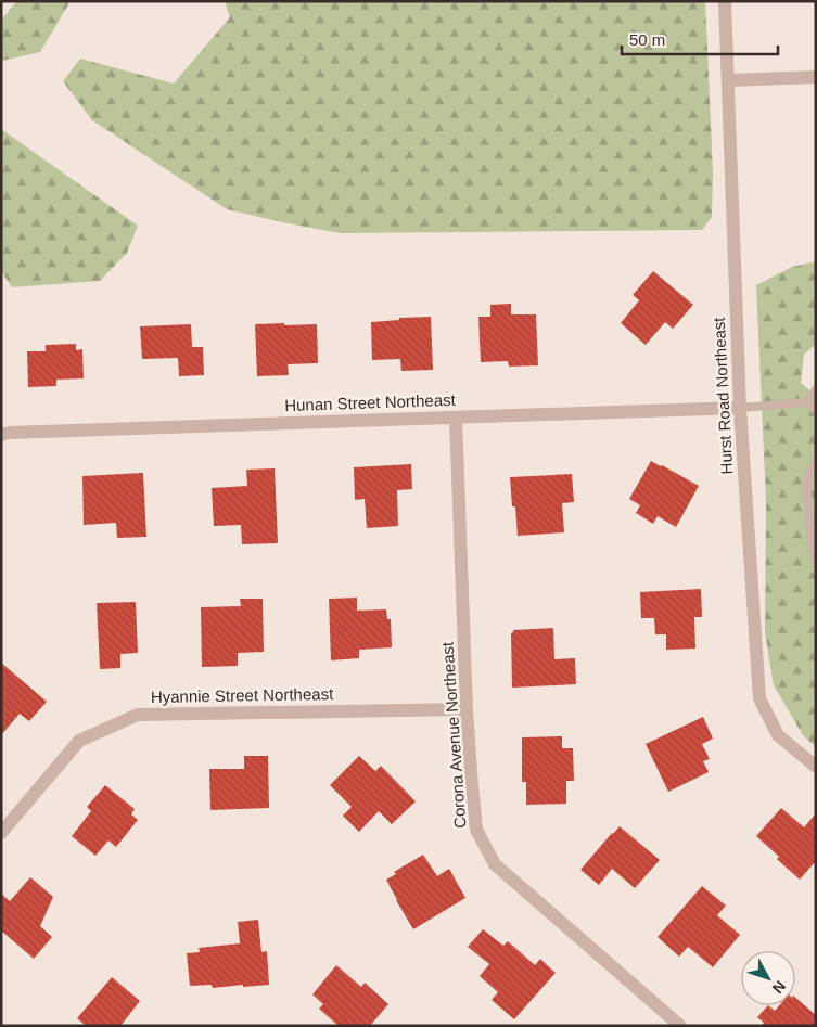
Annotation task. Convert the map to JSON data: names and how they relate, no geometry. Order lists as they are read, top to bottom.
{
  "streets": {
    "street": [
      "Hurst Road Northeast",
      "Hunan Street Northeast",
      "Hyannie Street Northeast",
      "Corona Avenue Northeast"
    ]
  },
  "crossings": [
    ["Hurst Road Northeast", "Hunan Street Northeast"],
    ["Hunan Street Northeast", "Corona Avenue Northeast"],
    ["Hyannie Street Northeast", "Corona Avenue Northeast"]
  ],
  "scale_bar": "50 m",
  "north": "bottom right"
}
